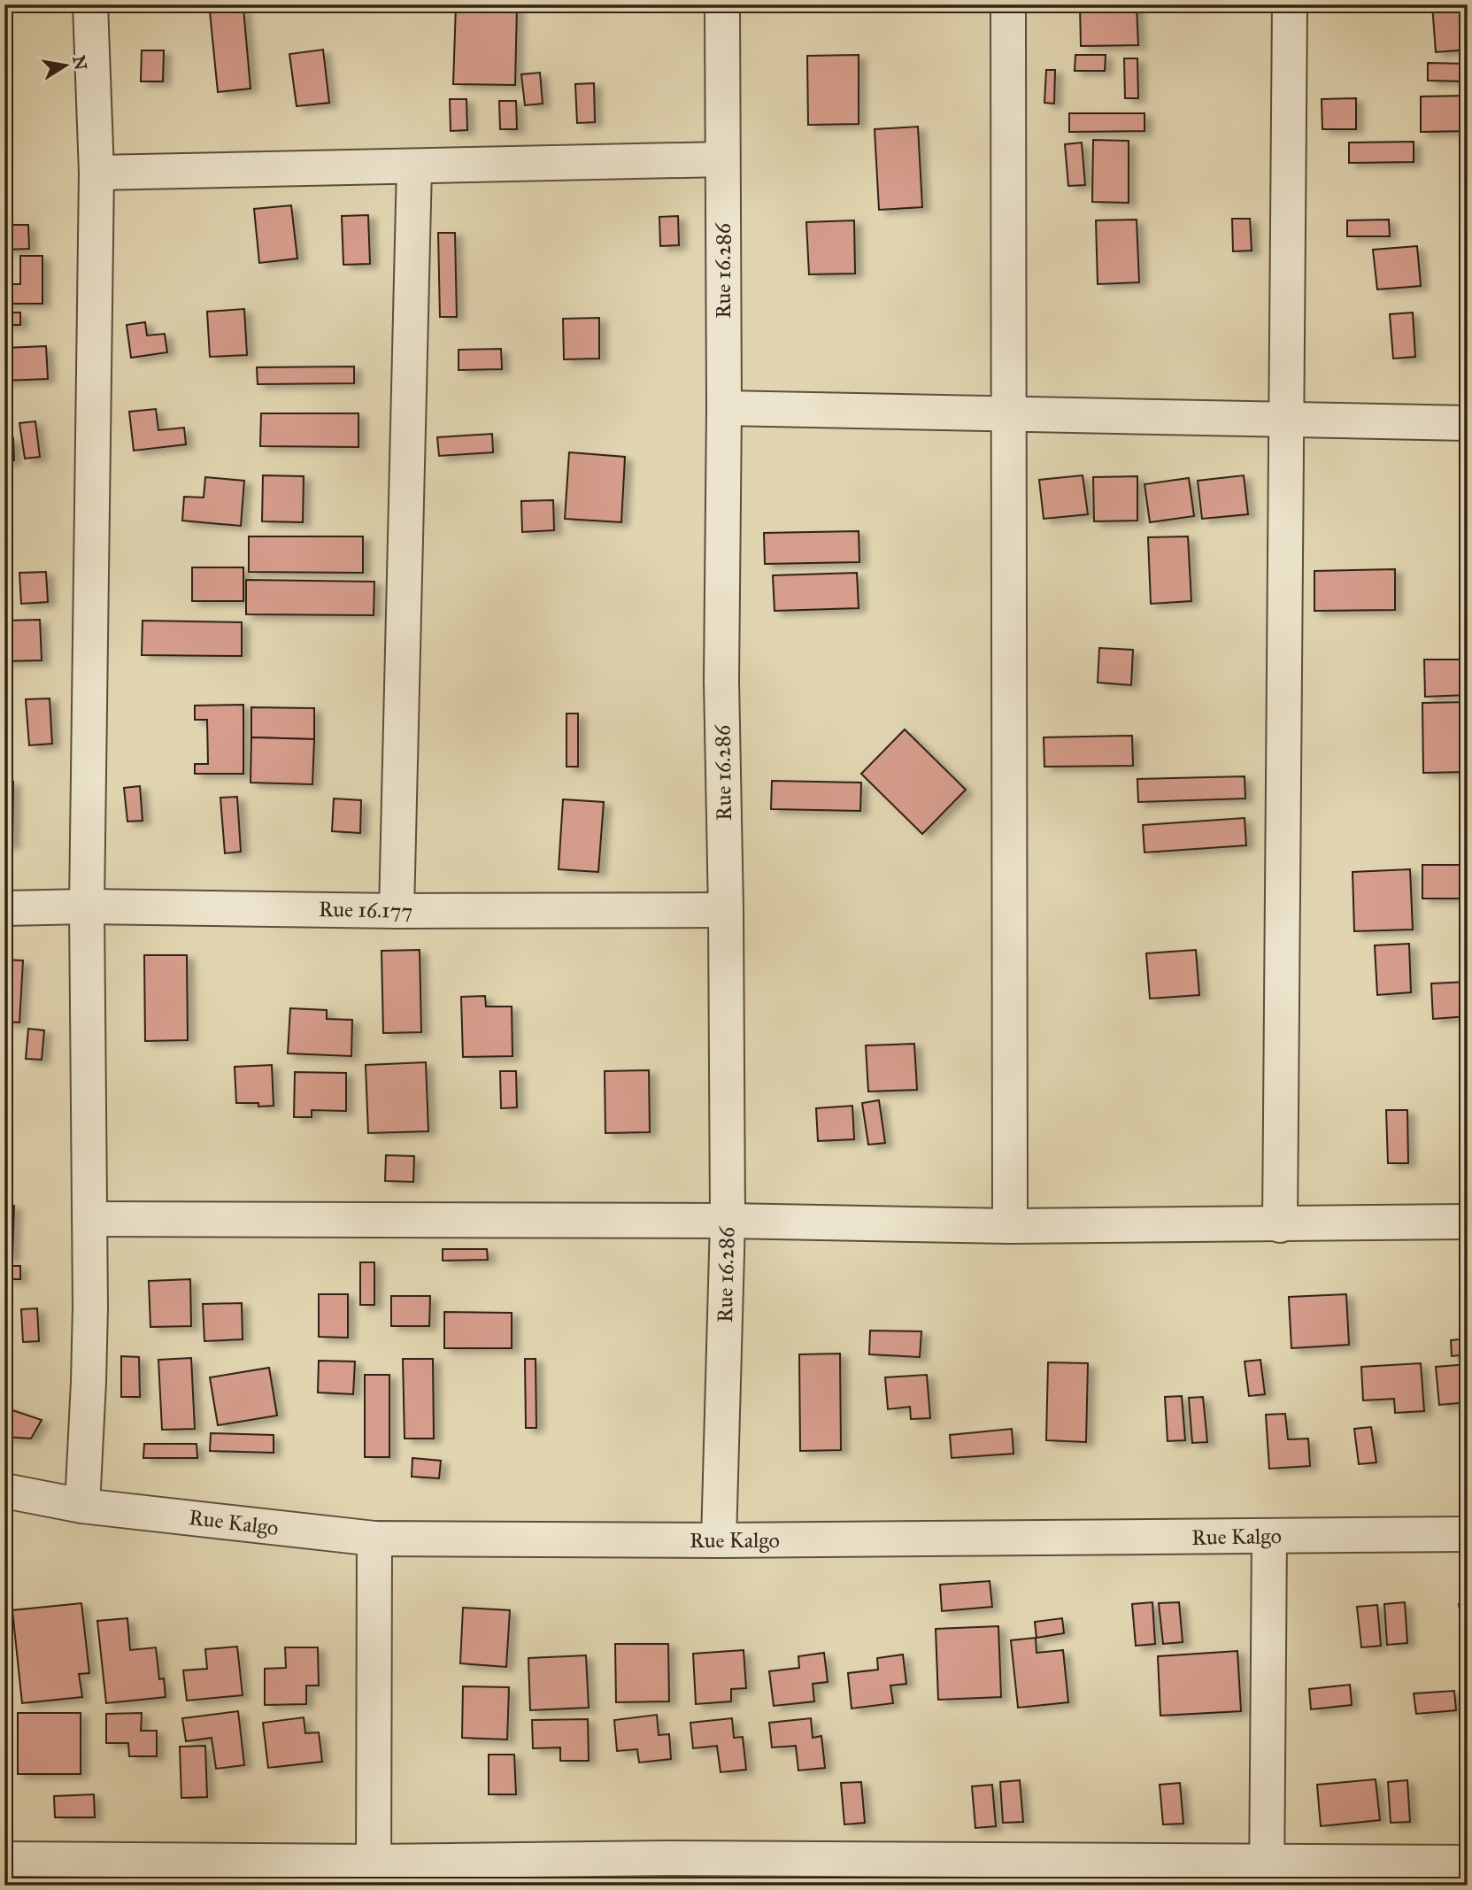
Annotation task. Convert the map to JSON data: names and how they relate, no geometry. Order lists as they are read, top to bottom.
{
  "streets": {
    "street": ["Rue 16.286", "Rue 16.177", "Rue Kalgo"]
  },
  "crossings": [
    ["Rue 16.286", "Rue 16.177"],
    ["Rue 16.286", "Rue Kalgo"]
  ],
  "north": "right"
}
